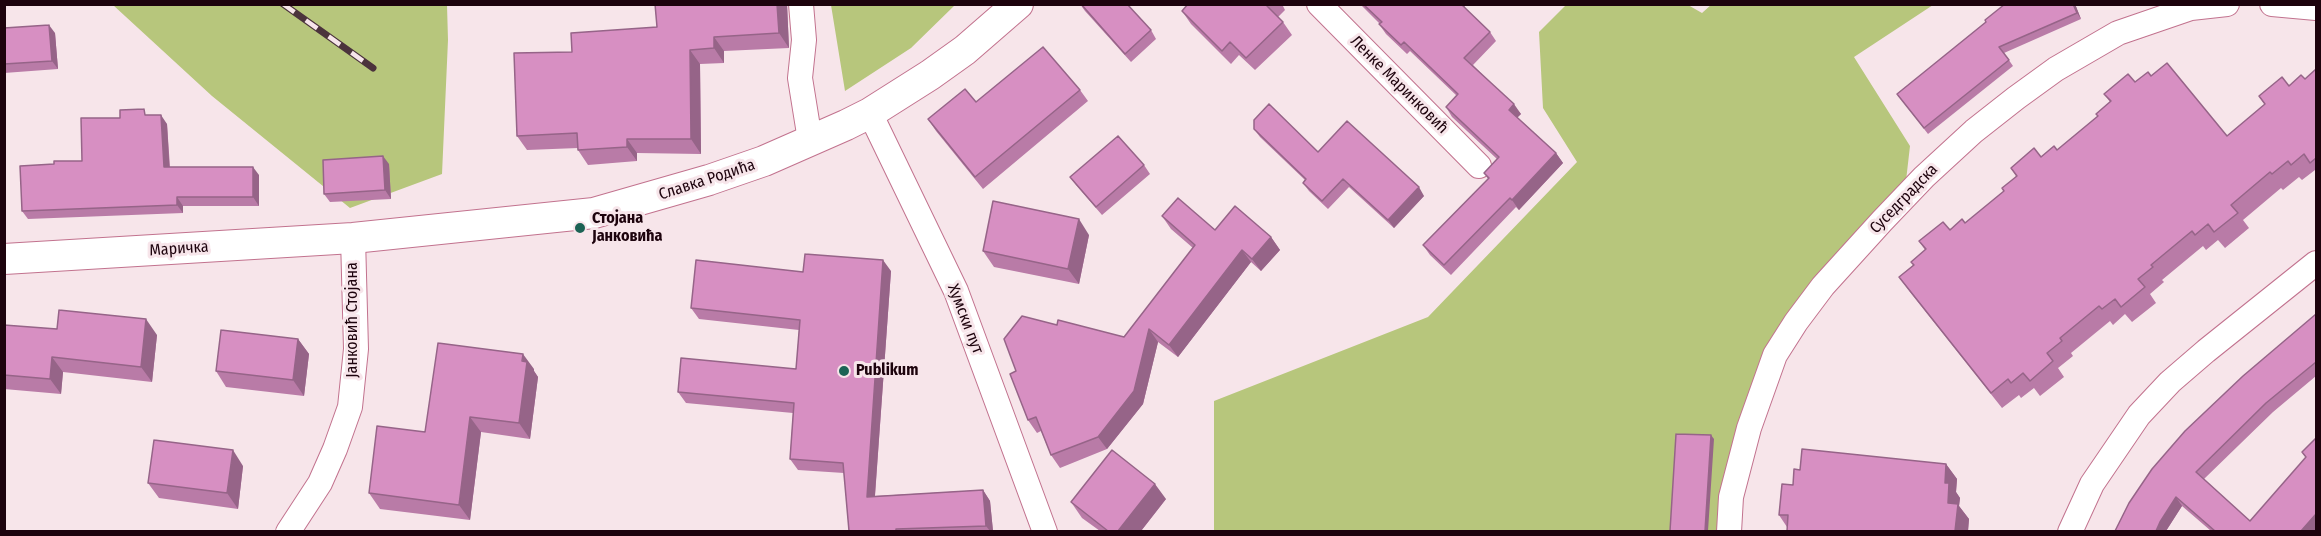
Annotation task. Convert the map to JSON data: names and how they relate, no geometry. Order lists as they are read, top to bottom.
{
  "streets": {
    "street": [
      "Ленке Маринковић",
      "Славка Родића",
      "Суседградска",
      "Маричка",
      "Хумски пут",
      "Јанковић Стојана"
    ]
  },
  "crossings": [
    ["Славка Родића", "Маричка"],
    ["Славка Родића", "Хумски пут"],
    ["Славка Родића", "Јанковић Стојана"],
    ["Маричка", "Јанковић Стојана"]
  ],
  "places": ["Стојана Јанковића", "Publikum"]
}
